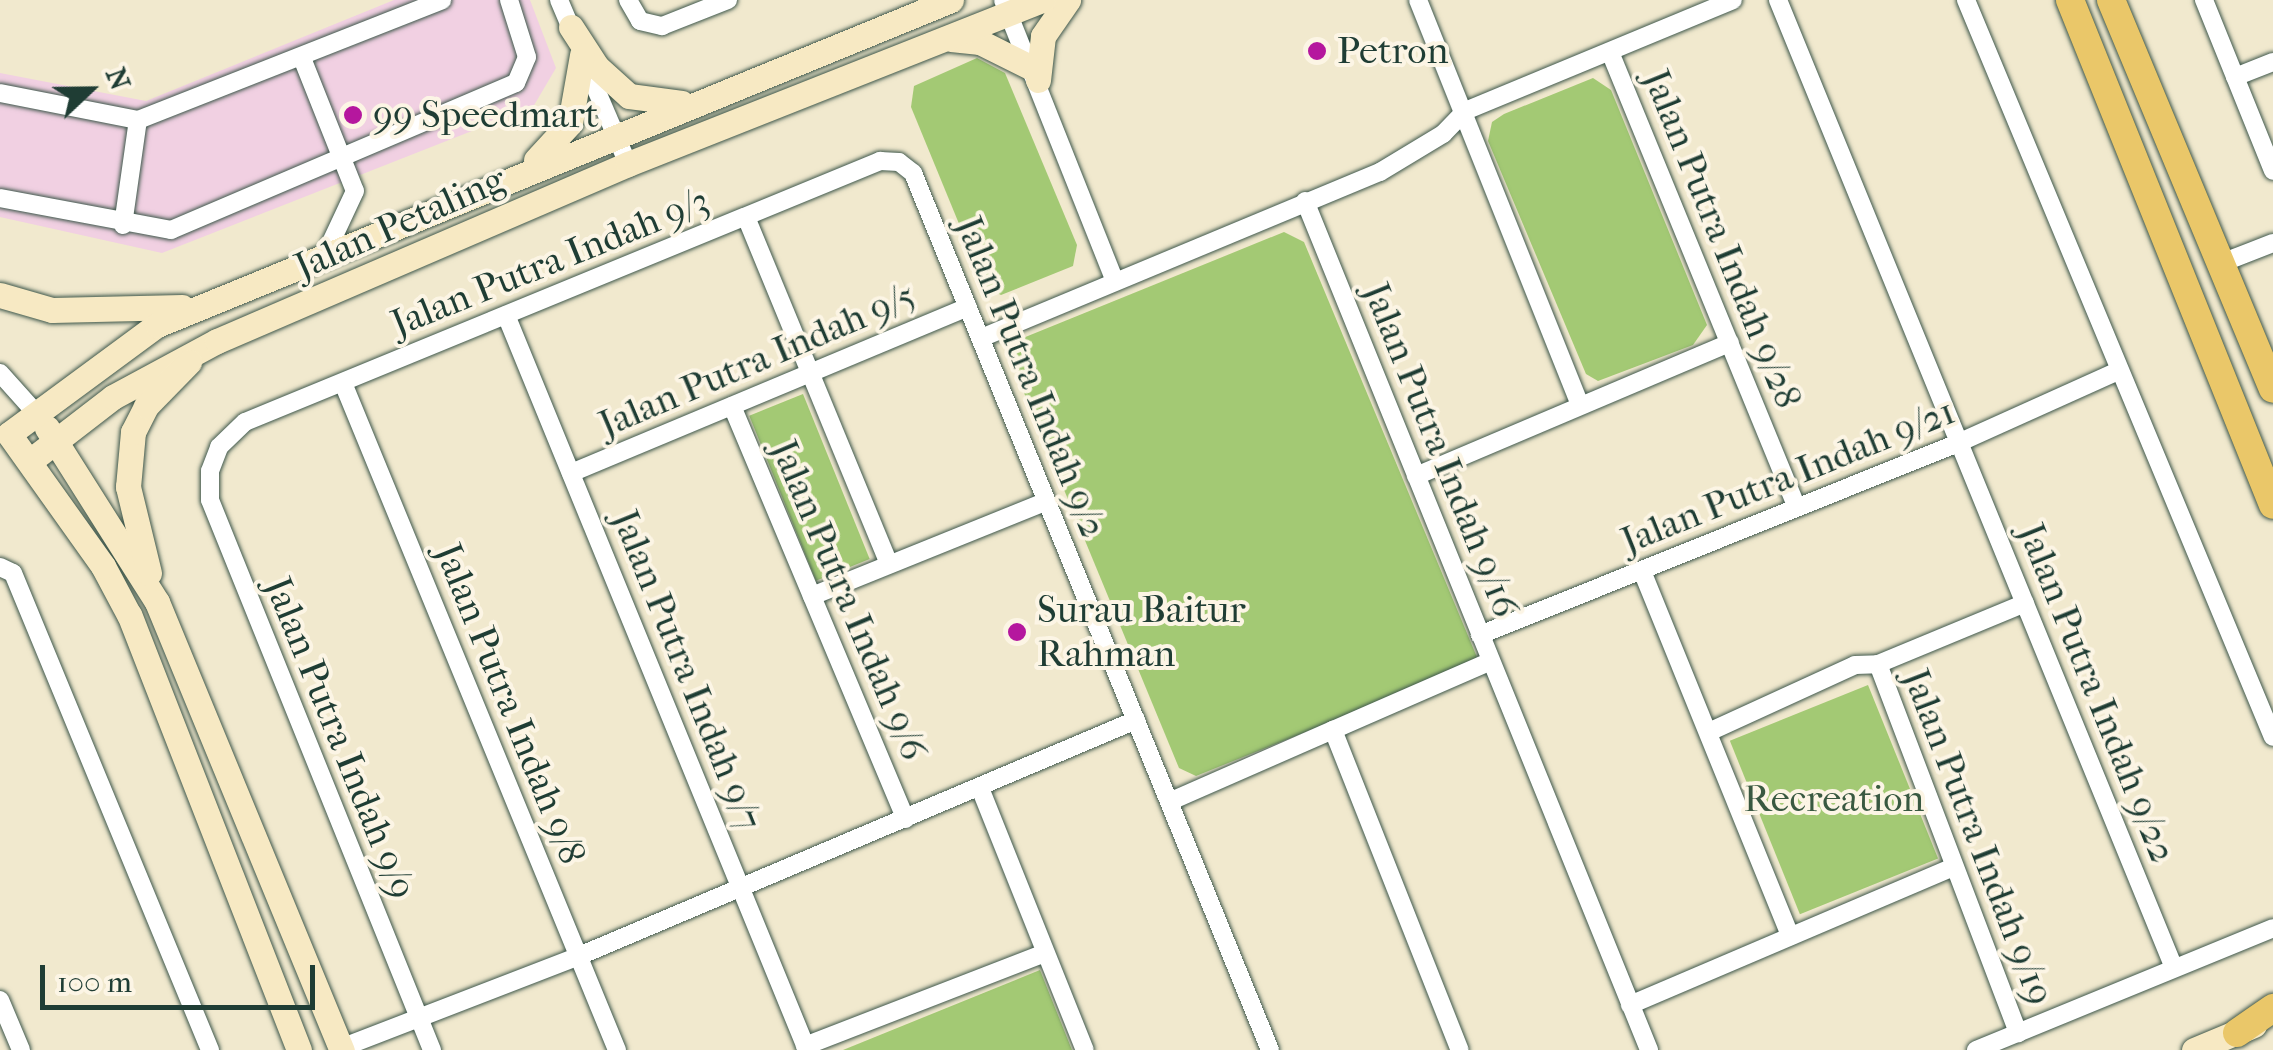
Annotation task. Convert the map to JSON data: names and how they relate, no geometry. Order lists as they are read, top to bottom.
{
  "streets": {
    "main road": ["Jalan Petaling"],
    "street": [
      "Jalan Putra Indah 9/28",
      "Jalan Putra Indah 9/3",
      "Jalan Putra Indah 9/5",
      "Jalan Putra Indah 9/2",
      "Jalan Putra Indah 9/16",
      "Jalan Putra Indah 9/21",
      "Jalan Putra Indah 9/6",
      "Jalan Putra Indah 9/7",
      "Jalan Putra Indah 9/22",
      "Jalan Putra Indah 9/8",
      "Jalan Putra Indah 9/9",
      "Jalan Putra Indah 9/19"
    ]
  },
  "crossings": [
    ["Jalan Putra Indah 9/28", "Jalan Putra Indah 9/21"],
    ["Jalan Putra Indah 9/3", "Jalan Putra Indah 9/2"],
    ["Jalan Putra Indah 9/3", "Jalan Putra Indah 9/7"],
    ["Jalan Putra Indah 9/3", "Jalan Putra Indah 9/8"],
    ["Jalan Putra Indah 9/3", "Jalan Putra Indah 9/9"],
    ["Jalan Putra Indah 9/5", "Jalan Putra Indah 9/2"],
    ["Jalan Putra Indah 9/5", "Jalan Putra Indah 9/6"],
    ["Jalan Putra Indah 9/5", "Jalan Putra Indah 9/7"],
    ["Jalan Putra Indah 9/16", "Jalan Putra Indah 9/21"],
    ["Jalan Putra Indah 9/21", "Jalan Putra Indah 9/22"]
  ],
  "parks": ["Recreation"],
  "places": ["Petron", "99 Speedmart", "Surau Baitur Rahman"],
  "scale_bar": "100 m",
  "north": "right"
}
